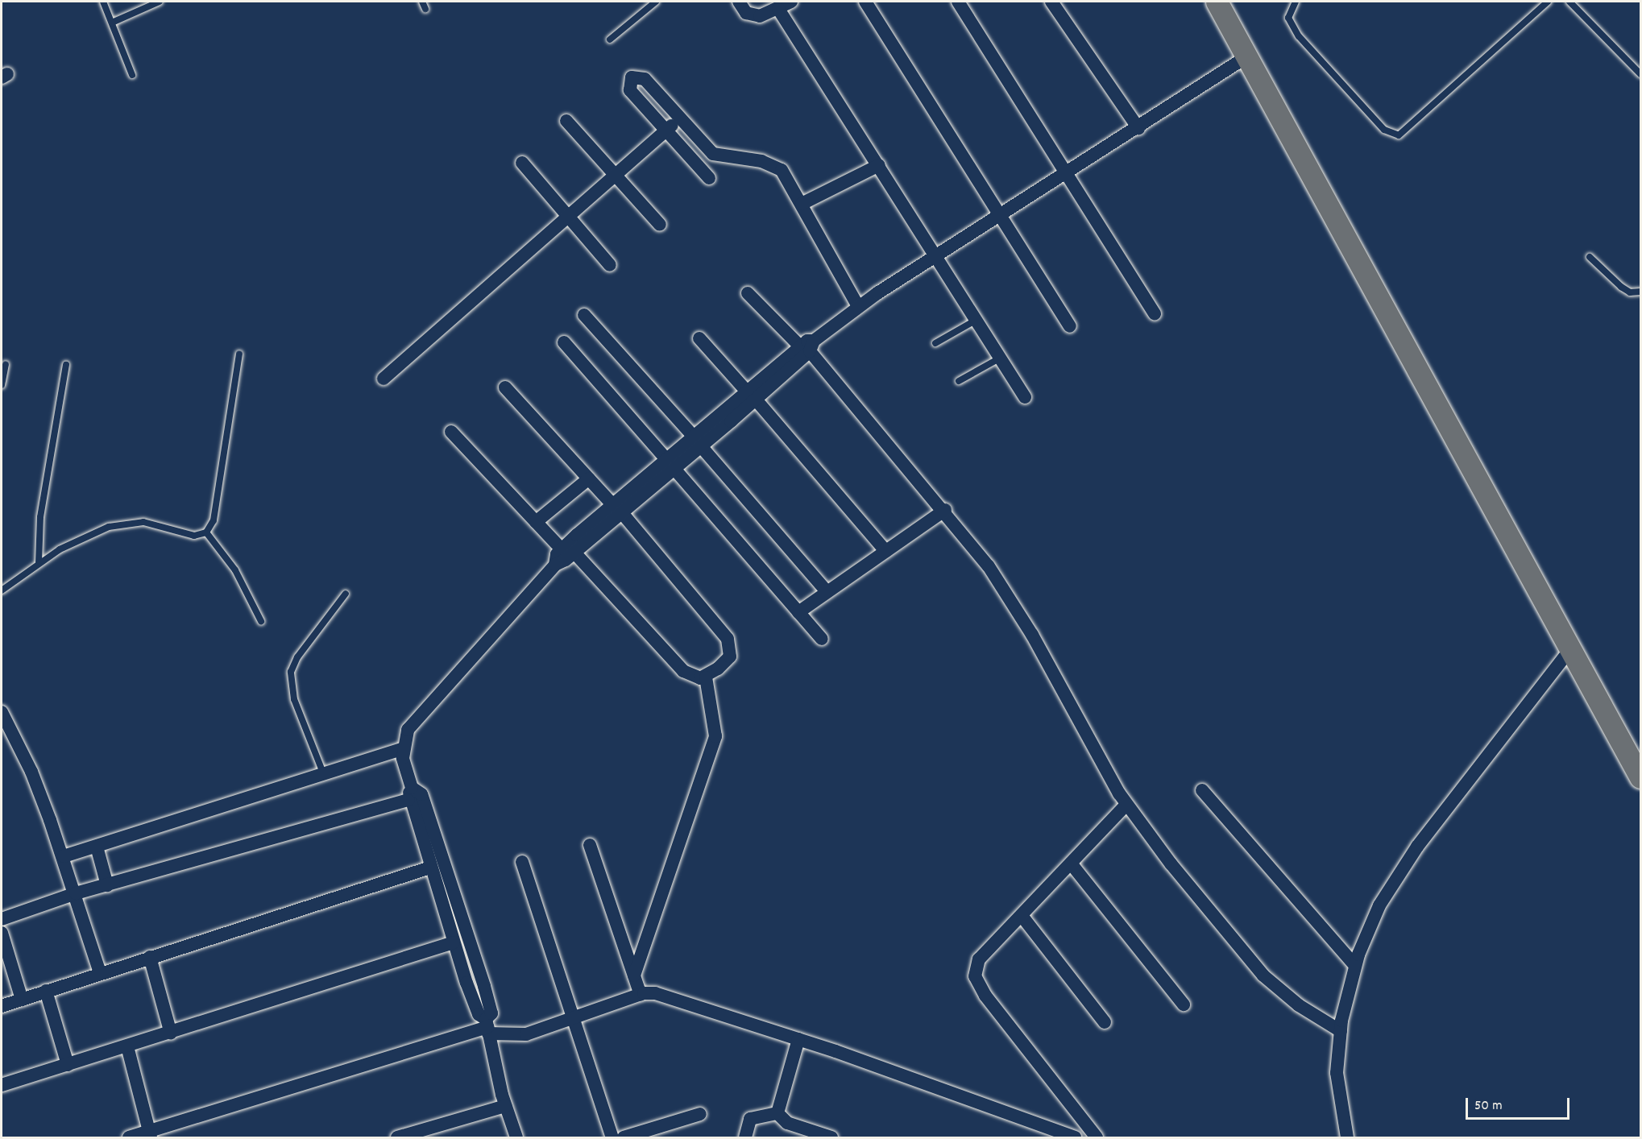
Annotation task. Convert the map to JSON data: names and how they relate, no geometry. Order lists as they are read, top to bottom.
{
  "scale_bar": "50 m"
}
